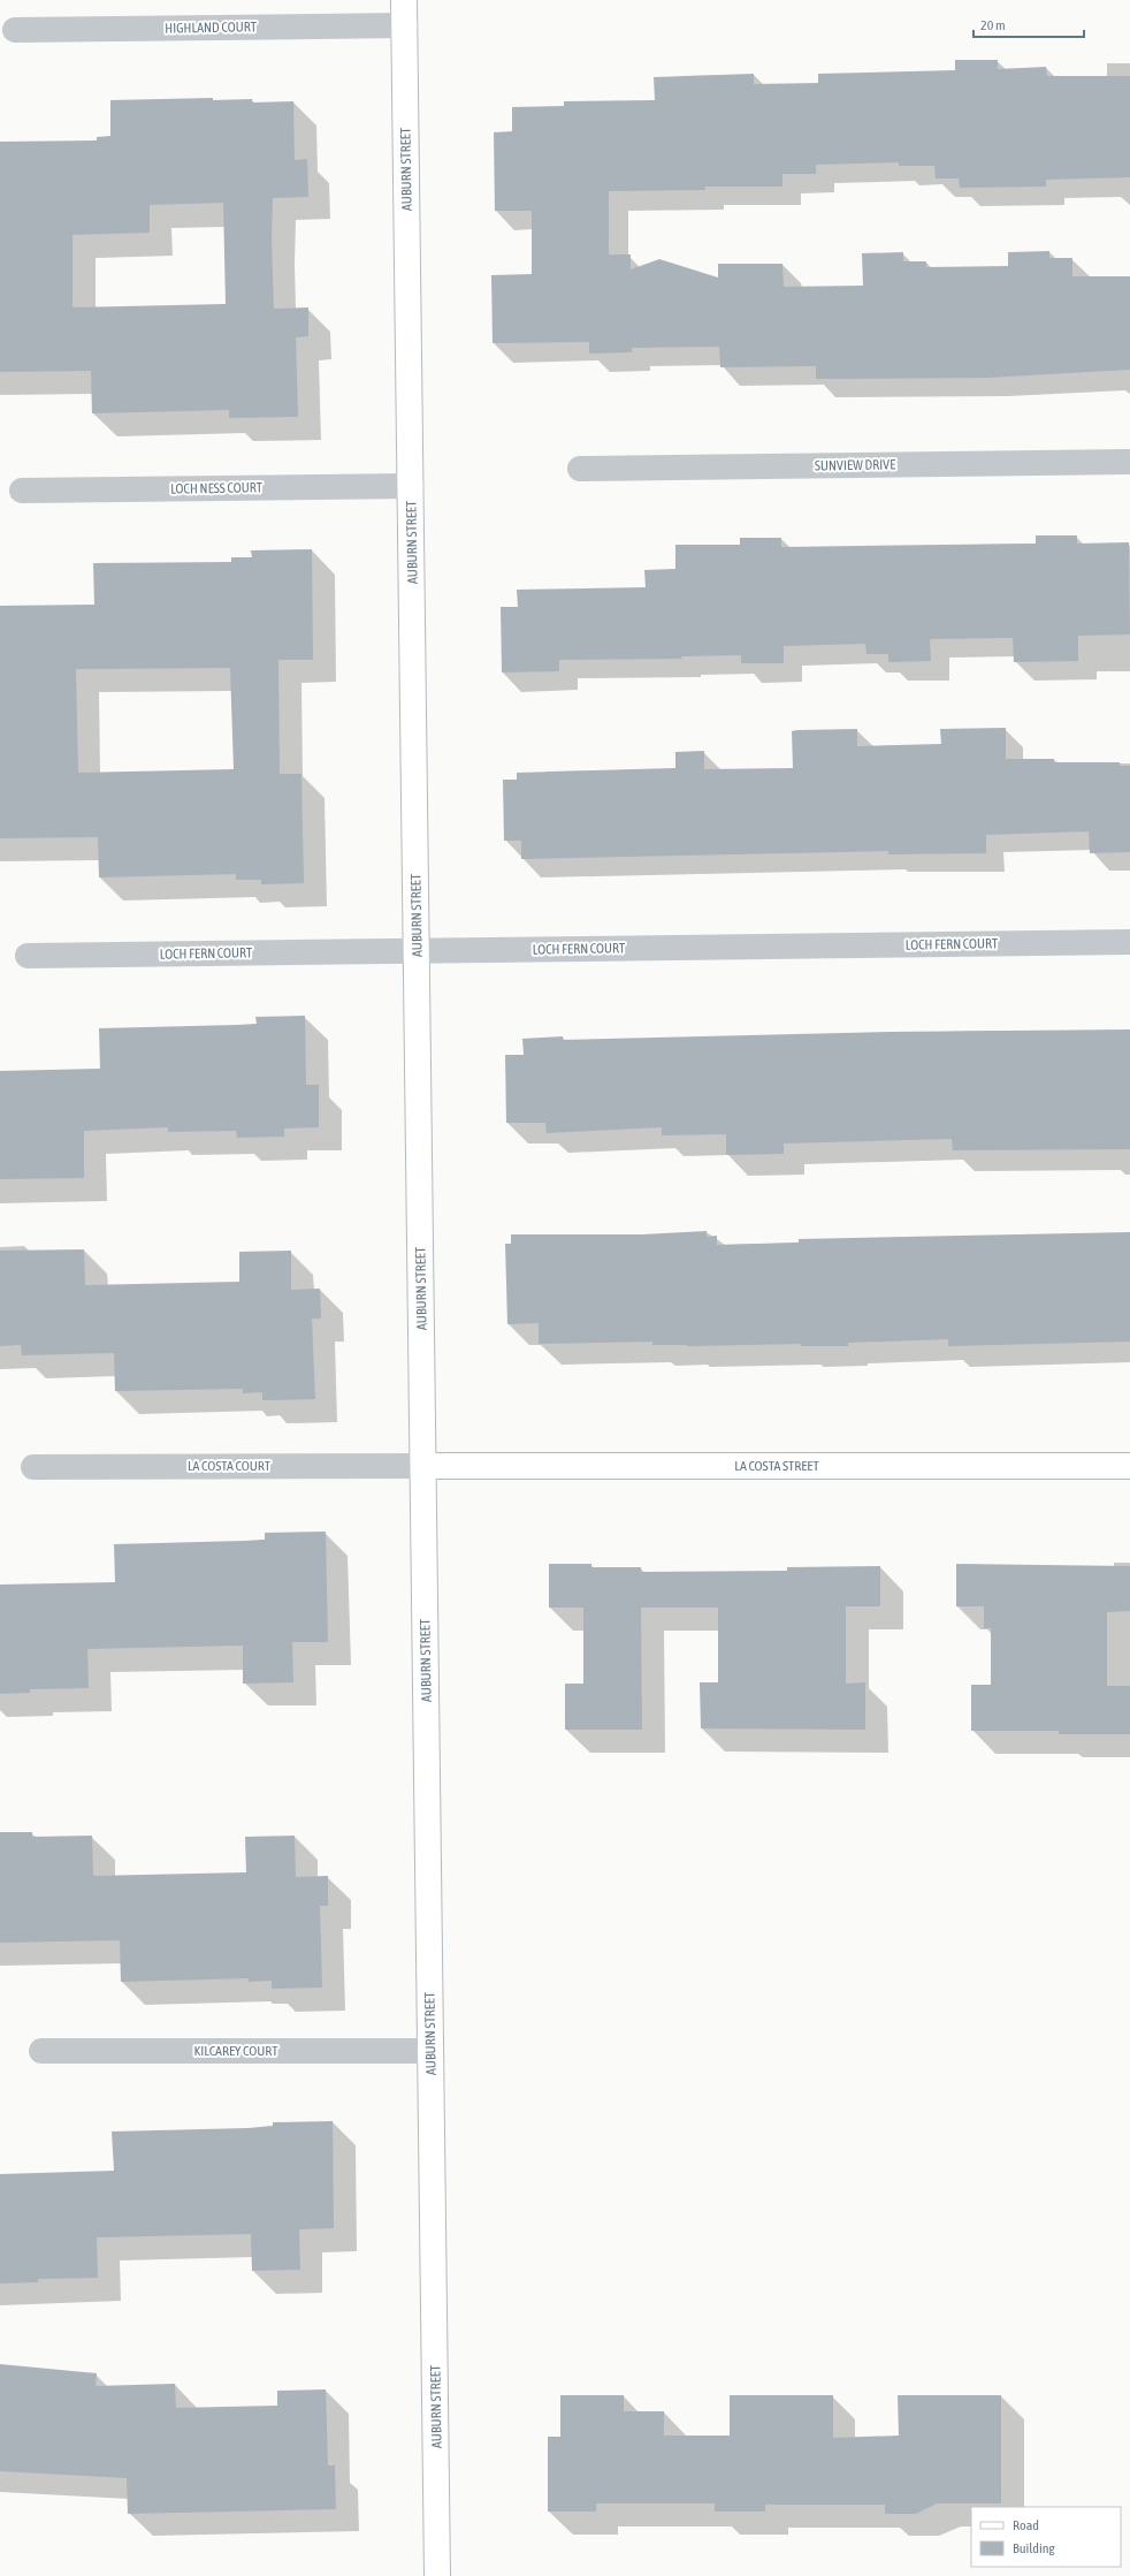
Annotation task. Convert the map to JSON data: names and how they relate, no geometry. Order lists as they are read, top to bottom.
{
  "streets": {
    "main road": ["AUBURN STREET", "LA COSTA STREET"],
    "street": [
      "HIGHLAND COURT",
      "SUNVIEW DRIVE",
      "LOCH NESS COURT",
      "LOCH FERN COURT",
      "LA COSTA COURT",
      "KILCAREY COURT"
    ]
  },
  "crossings": [
    ["HIGHLAND COURT", "AUBURN STREET"],
    ["AUBURN STREET", "LOCH NESS COURT"],
    ["AUBURN STREET", "LOCH FERN COURT"],
    ["AUBURN STREET", "LA COSTA COURT"],
    ["AUBURN STREET", "LA COSTA STREET"],
    ["AUBURN STREET", "KILCAREY COURT"],
    ["LA COSTA COURT", "LA COSTA STREET"]
  ],
  "legend": ["Road", "Building"],
  "scale_bar": "20 m"
}
